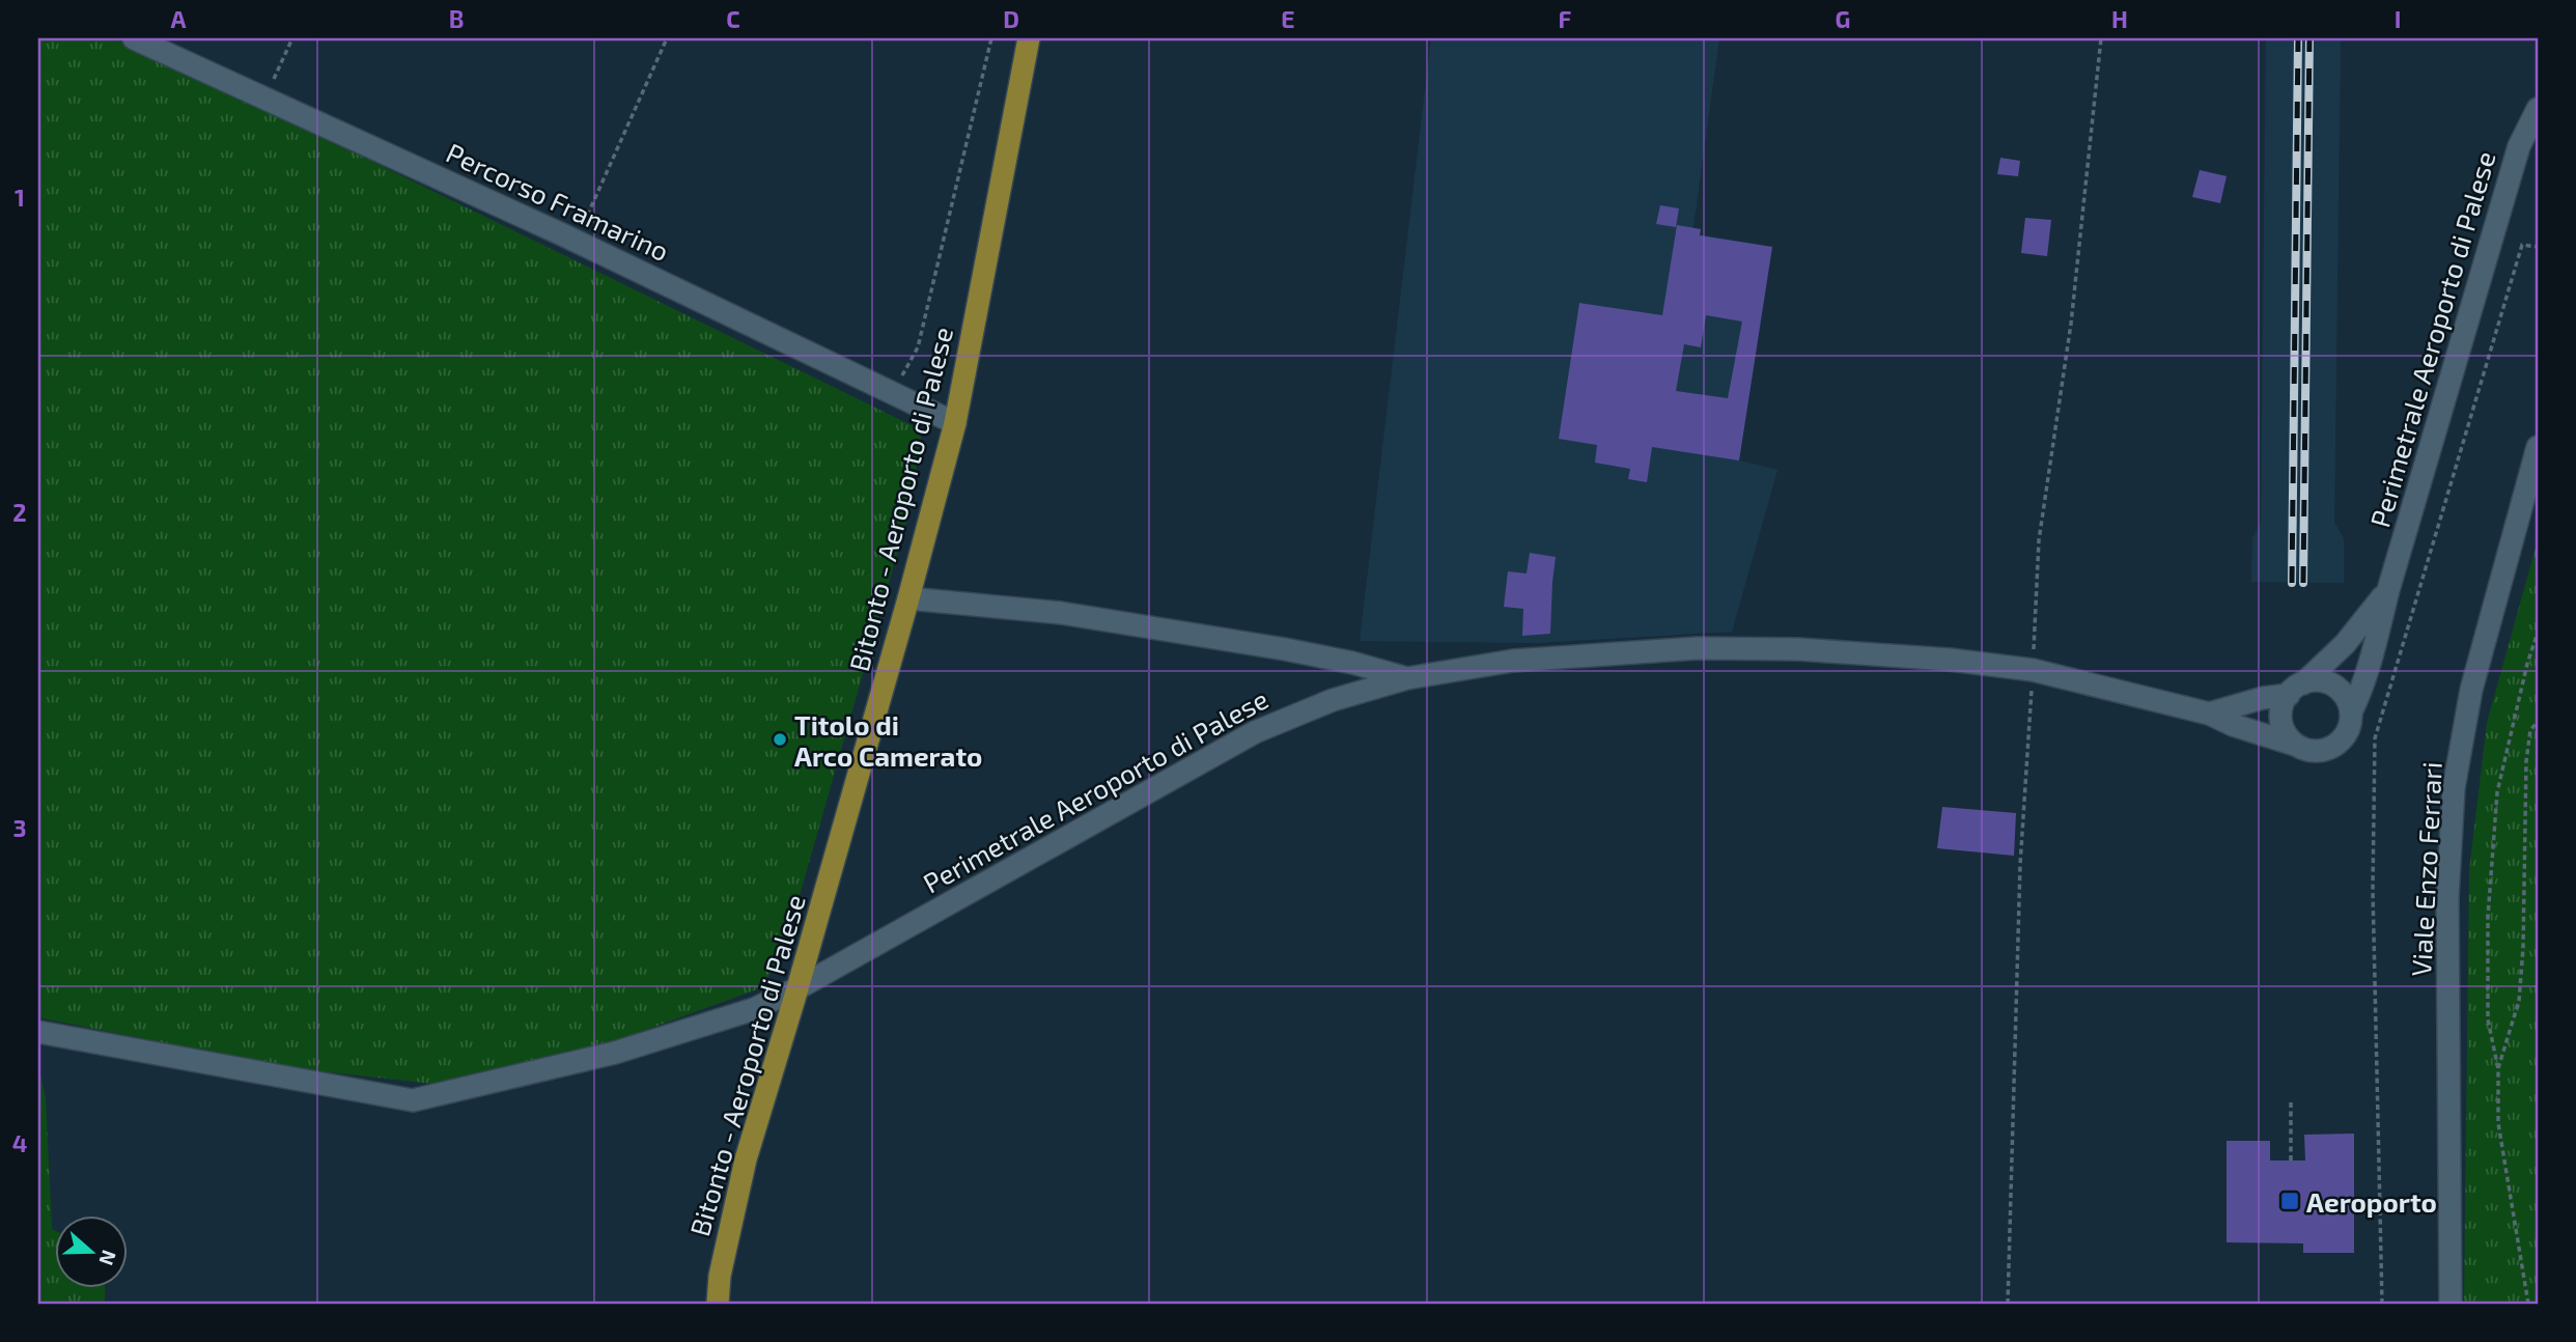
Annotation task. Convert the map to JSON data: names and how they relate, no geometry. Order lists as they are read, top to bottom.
{
  "streets": {
    "main road": ["Bitonto - Aeroporto di Palese"],
    "street": ["Percorso Framarino", "Perimetrale Aeroporto di Palese", "Viale Enzo Ferrari"]
  },
  "crossings": [
    ["Percorso Framarino", "Bitonto - Aeroporto di Palese"],
    ["Perimetrale Aeroporto di Palese", "Bitonto - Aeroporto di Palese"]
  ],
  "places": {
    "other": ["Titolo di Arco Camerato"],
    "transit": ["Aeroporto"]
  },
  "north": "right",
  "grid": {
    "columns": [
      "A",
      "B",
      "C",
      "D",
      "E",
      "F",
      "G",
      "H",
      "I"
    ],
    "rows": [
      "1",
      "2",
      "3",
      "4"
    ]
  }
}
